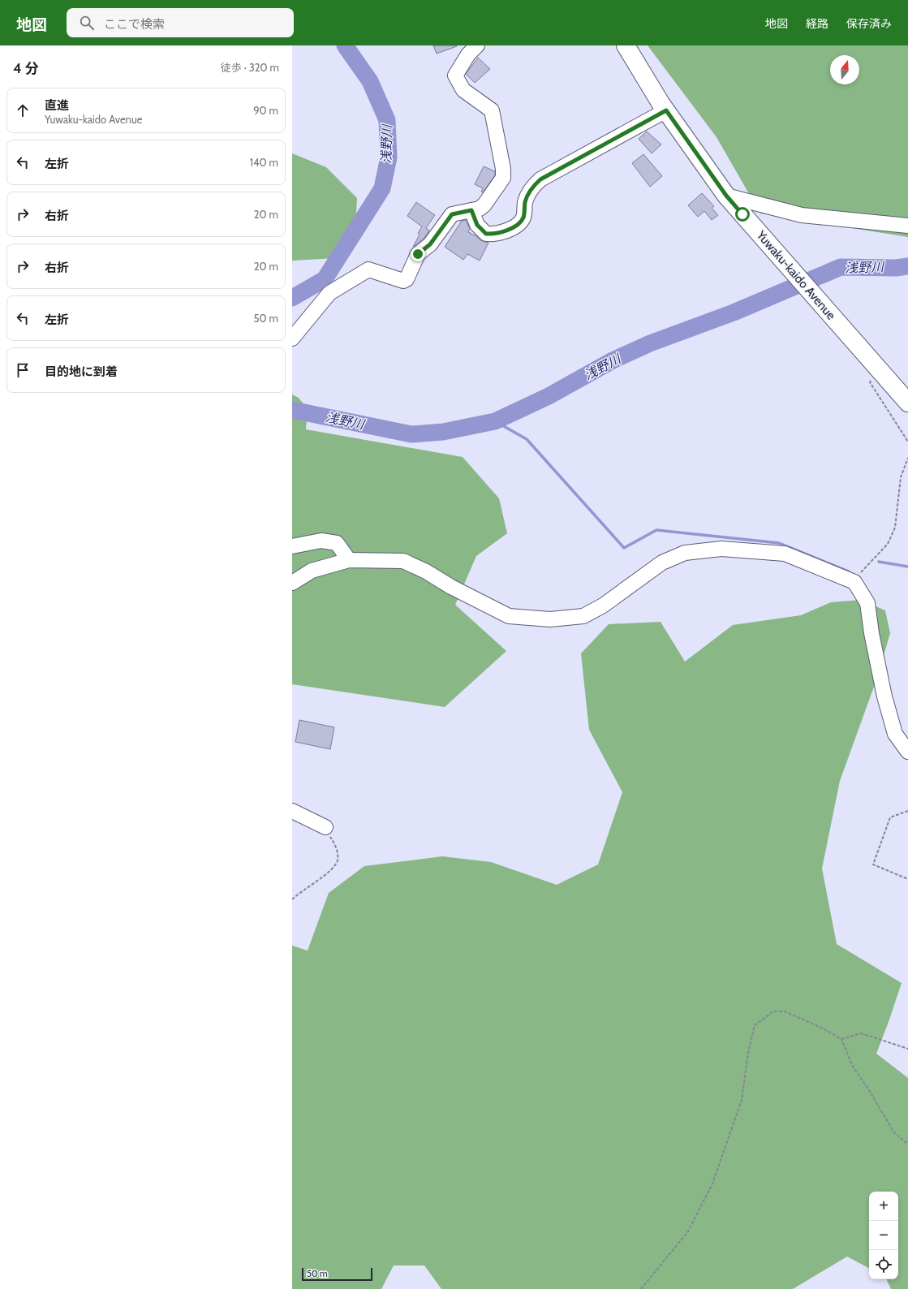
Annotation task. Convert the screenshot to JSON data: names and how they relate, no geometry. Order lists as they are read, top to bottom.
{
  "streets": {
    "main road": ["Yuwaku-kaido Avenue"]
  },
  "water": ["浅野川"],
  "scale_bar": "50 m",
  "north": "top",
  "page": {
    "header": "地図",
    "search": "ここで検索",
    "nav": ["地図", "経路", "保存済み"],
    "heading": ["4 分", "徒歩 · 320 m"],
    "list": [
      ["直進", "Yuwaku-kaido Avenue", "90 m"],
      ["左折", "140 m"],
      ["右折", "20 m"],
      ["右折", "20 m"],
      ["左折", "50 m"],
      "目的地に到着"
    ],
    "map_buttons": ["+", "−"],
    "scale": "50 m"
  }
}
